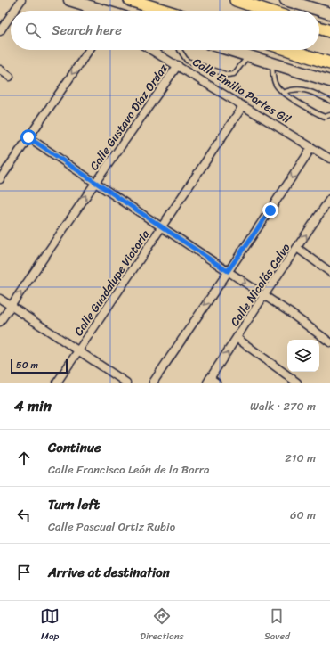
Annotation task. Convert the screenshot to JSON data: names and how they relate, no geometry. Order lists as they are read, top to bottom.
{
  "streets": {
    "street": [
      "Calle Emilio Portes Gil",
      "Calle Gustavo Díaz Ordaz",
      "Calle Guadalupe Victoria",
      "Calle Nicolás Calvo"
    ]
  },
  "crossings": [
    ["Calle Emilio Portes Gil", "Calle Gustavo Díaz Ordaz"],
    ["Calle Emilio Portes Gil", "Calle Guadalupe Victoria"]
  ],
  "one_way": ["Calle Gustavo Díaz Ordaz"],
  "scale_bar": "50 m",
  "page": {
    "search": "Search here",
    "scale": "50 m",
    "heading": ["4 min", "Walk · 270 m"],
    "list": [
      ["Continue", "Calle Francisco León de la Barra", "210 m"],
      ["Turn left", "Calle Pascual Ortiz Rubio", "60 m"],
      "Arrive at destination"
    ],
    "nav": ["Map", "Directions", "Saved"]
  }
}
